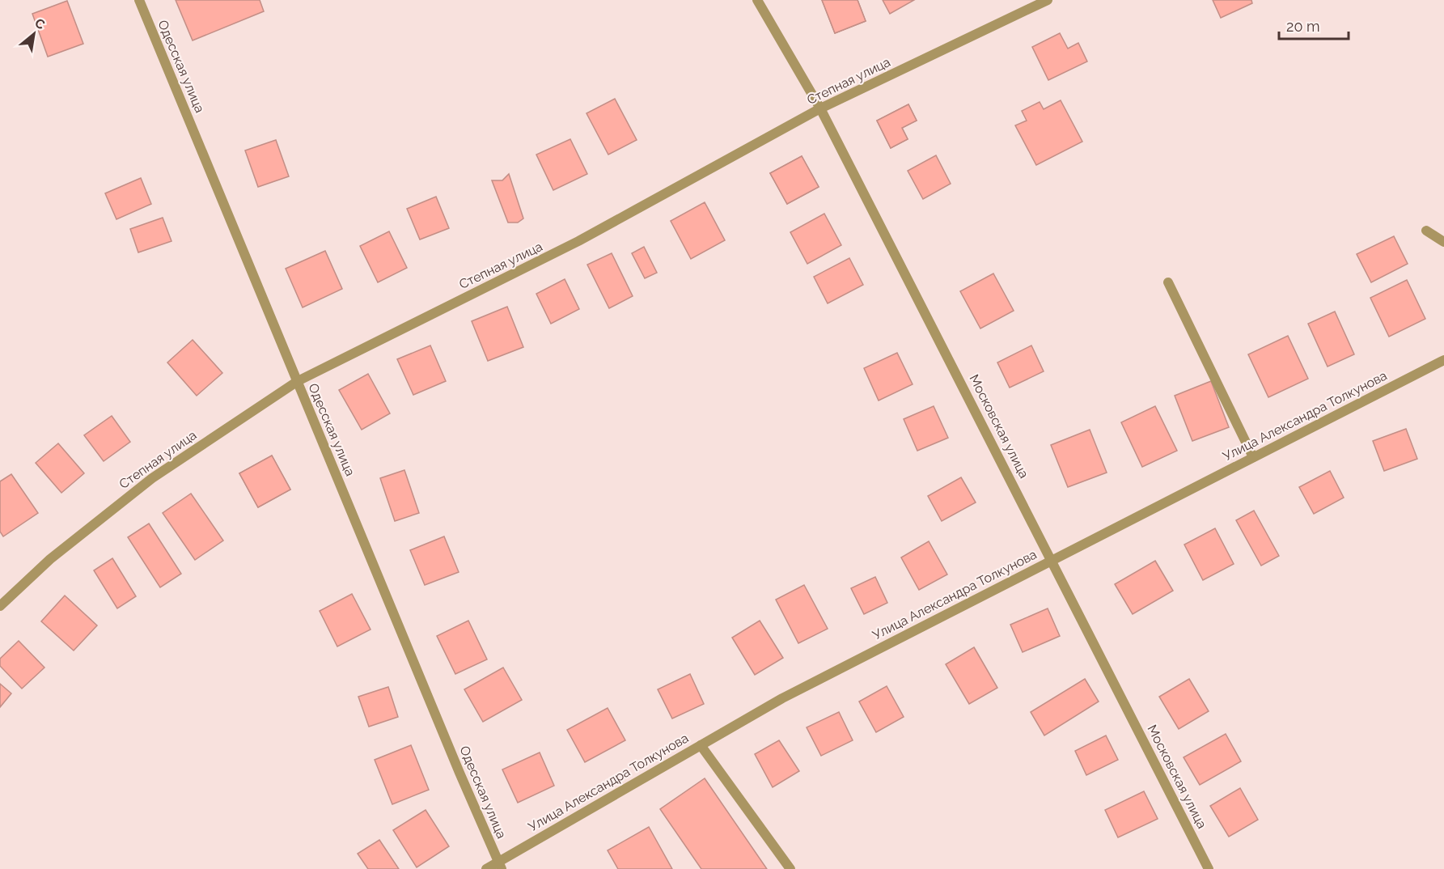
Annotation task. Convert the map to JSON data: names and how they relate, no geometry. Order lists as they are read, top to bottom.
{
  "streets": {
    "street": [
      "Одесская улица",
      "Степная улица",
      "Улица Александра Толкунова",
      "Московская улица"
    ]
  },
  "crossings": [
    ["Одесская улица", "Степная улица"],
    ["Одесская улица", "Улица Александра Толкунова"],
    ["Степная улица", "Московская улица"],
    ["Улица Александра Толкунова", "Московская улица"]
  ],
  "scale_bar": "20 m",
  "north": "top right"
}
